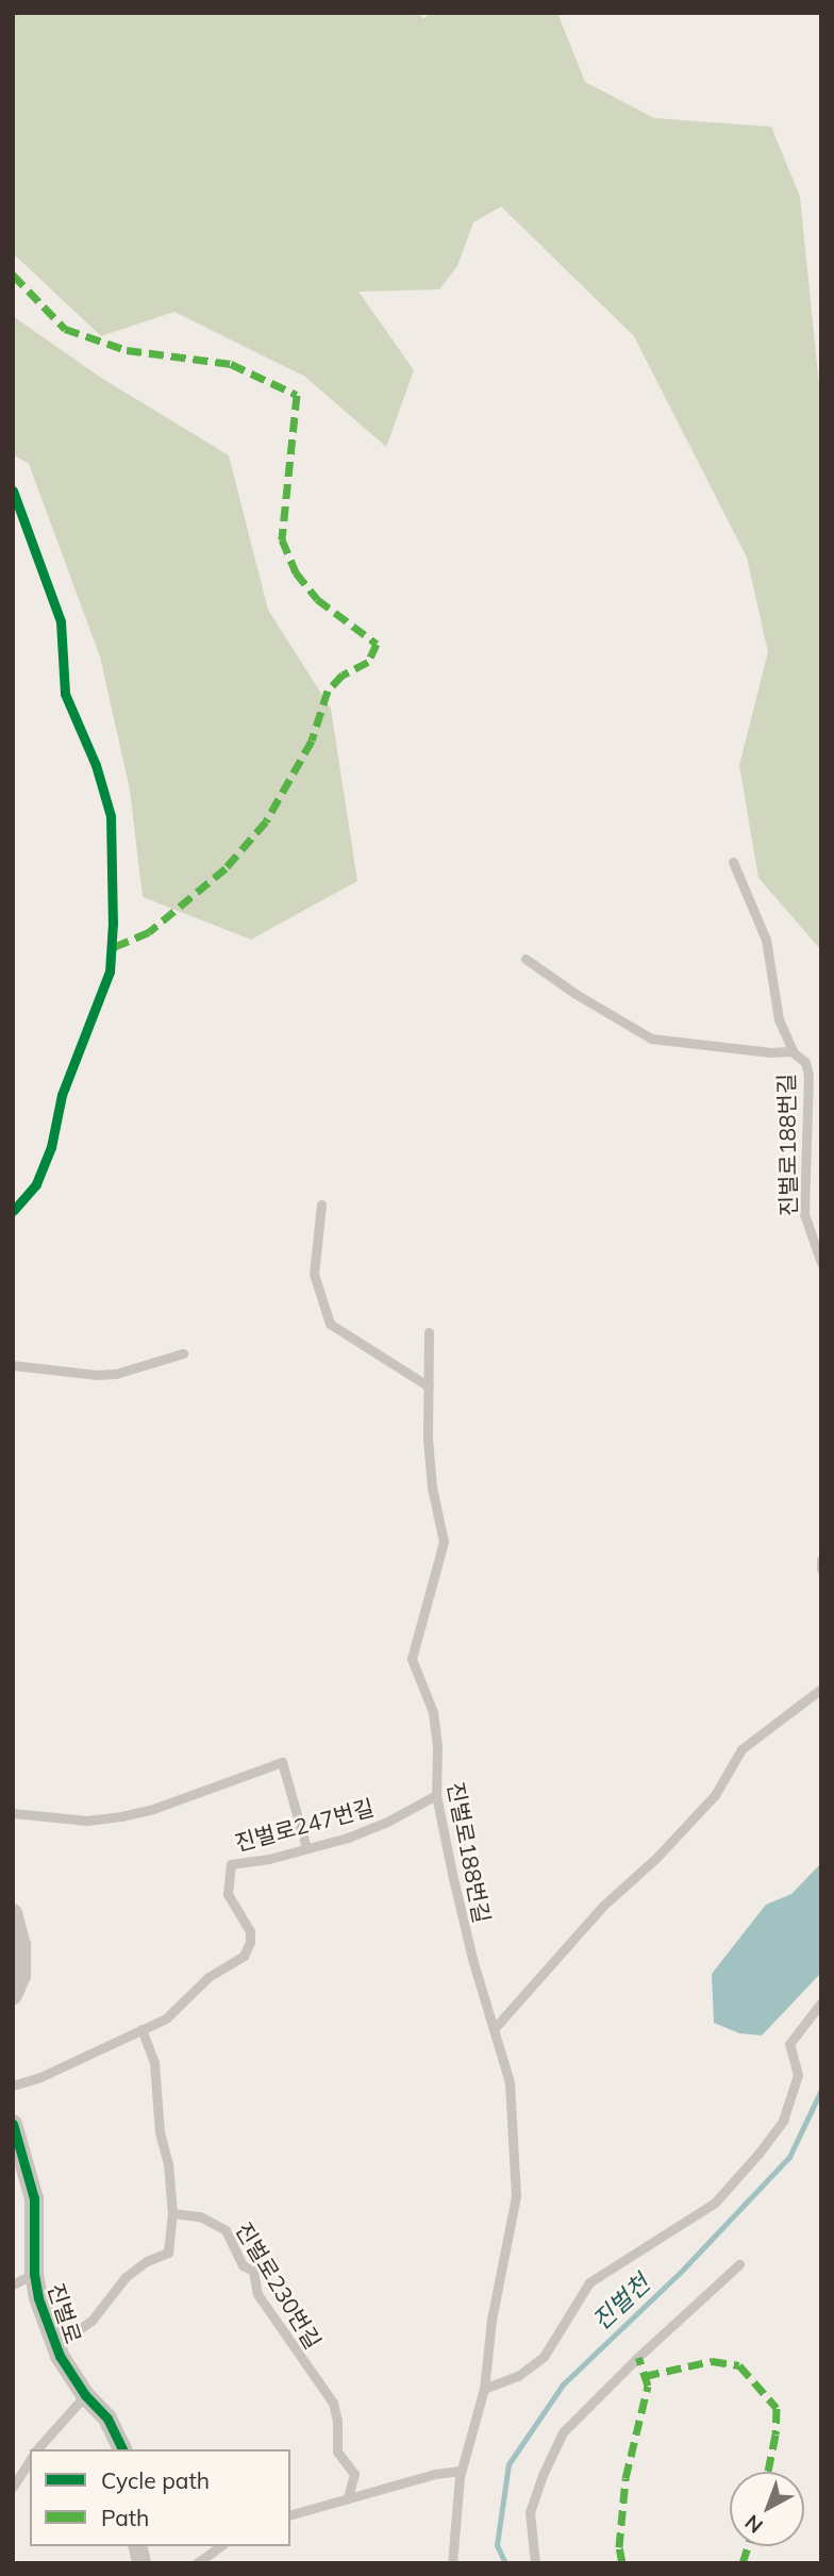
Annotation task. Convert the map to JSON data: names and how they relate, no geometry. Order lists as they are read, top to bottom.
{
  "streets": {
    "street": ["진벌로"],
    "lane": ["진벌로188번길", "진벌로247번길", "진벌로230번길"]
  },
  "crossings": [
    ["진벌로188번길", "진벌로247번길"],
    ["진벌로230번길", "진벌로"]
  ],
  "water": ["진벌천"],
  "legend": ["Cycle path", "Path"],
  "north": "bottom left"
}
